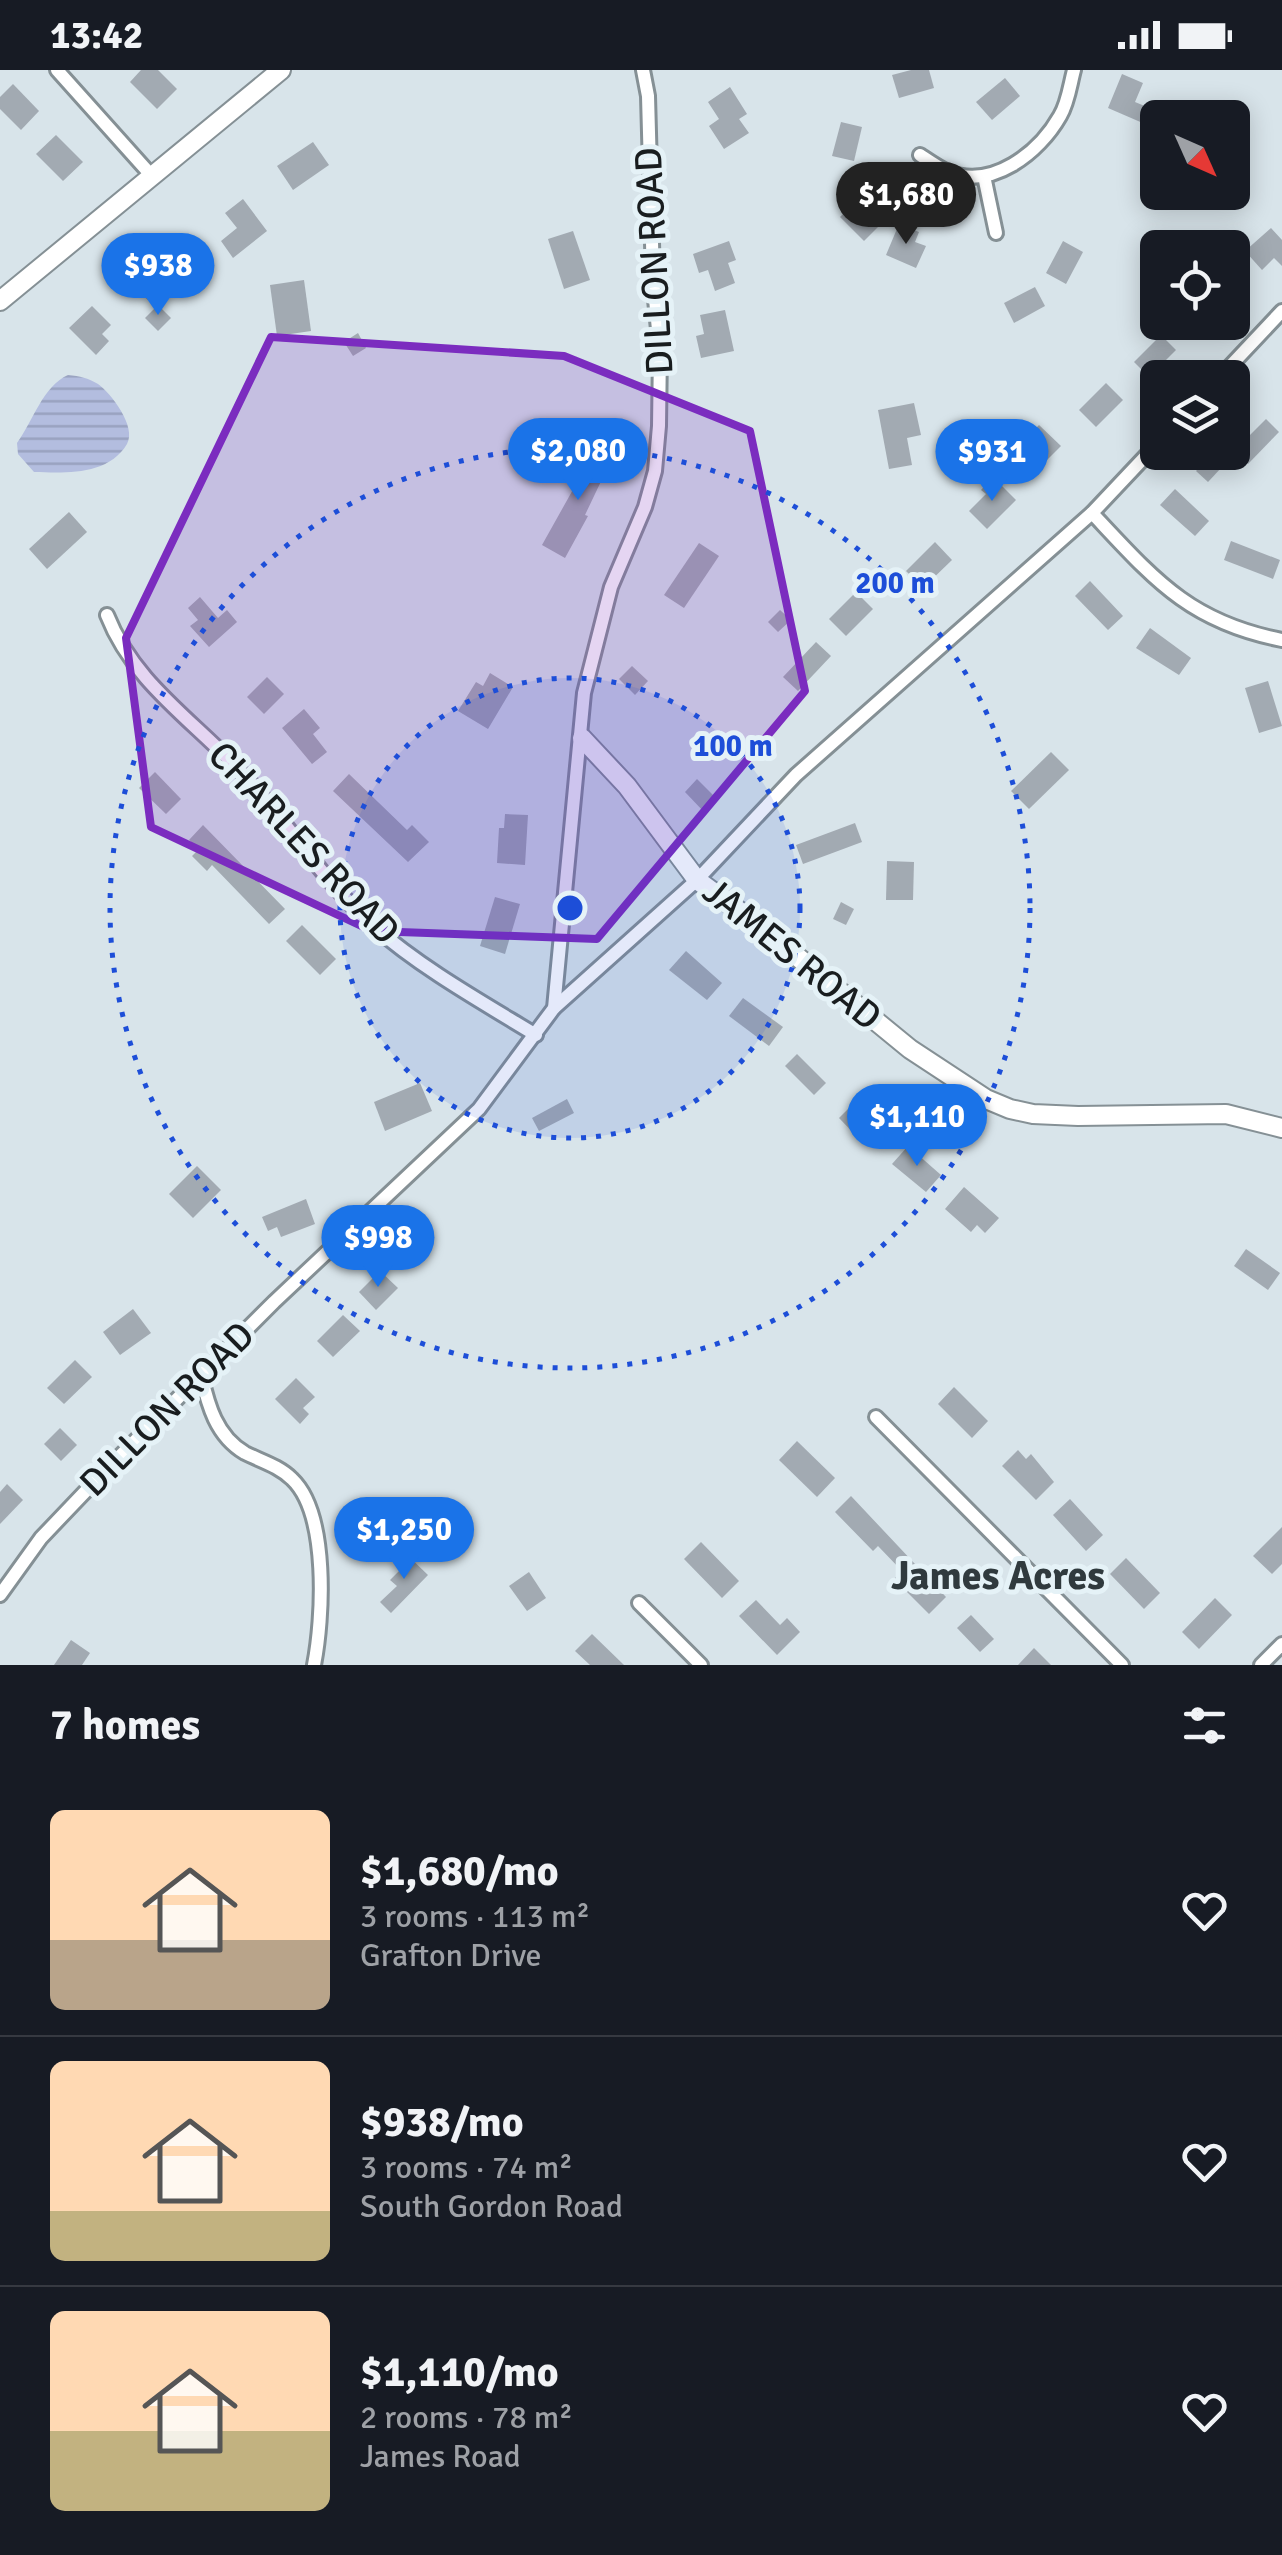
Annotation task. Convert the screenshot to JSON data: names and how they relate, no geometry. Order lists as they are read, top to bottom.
{
  "streets": {
    "street": ["DILLON ROAD", "CHARLES ROAD", "JAMES ROAD"]
  },
  "crossings": [
    ["DILLON ROAD", "CHARLES ROAD"],
    ["DILLON ROAD", "JAMES ROAD"]
  ],
  "districts": ["James Acres"],
  "north": "bottom right",
  "page": {
    "status": "13:42",
    "price": [
      "$1,680",
      "$938",
      "$2,080",
      "$931",
      "$1,110",
      "$998",
      "$1,250"
    ],
    "heading": "7 homes",
    "list": [
      {
        "name": "$1,680/mo",
        "note": "3 rooms · 113 m² · Grafton Drive"
      },
      {
        "name": "$938/mo",
        "note": "3 rooms · 74 m² · South Gordon Road"
      },
      {
        "name": "$1,110/mo",
        "note": "2 rooms · 78 m² · James Road"
      }
    ]
  },
  "rings": ["200 m", "100 m"]
}
